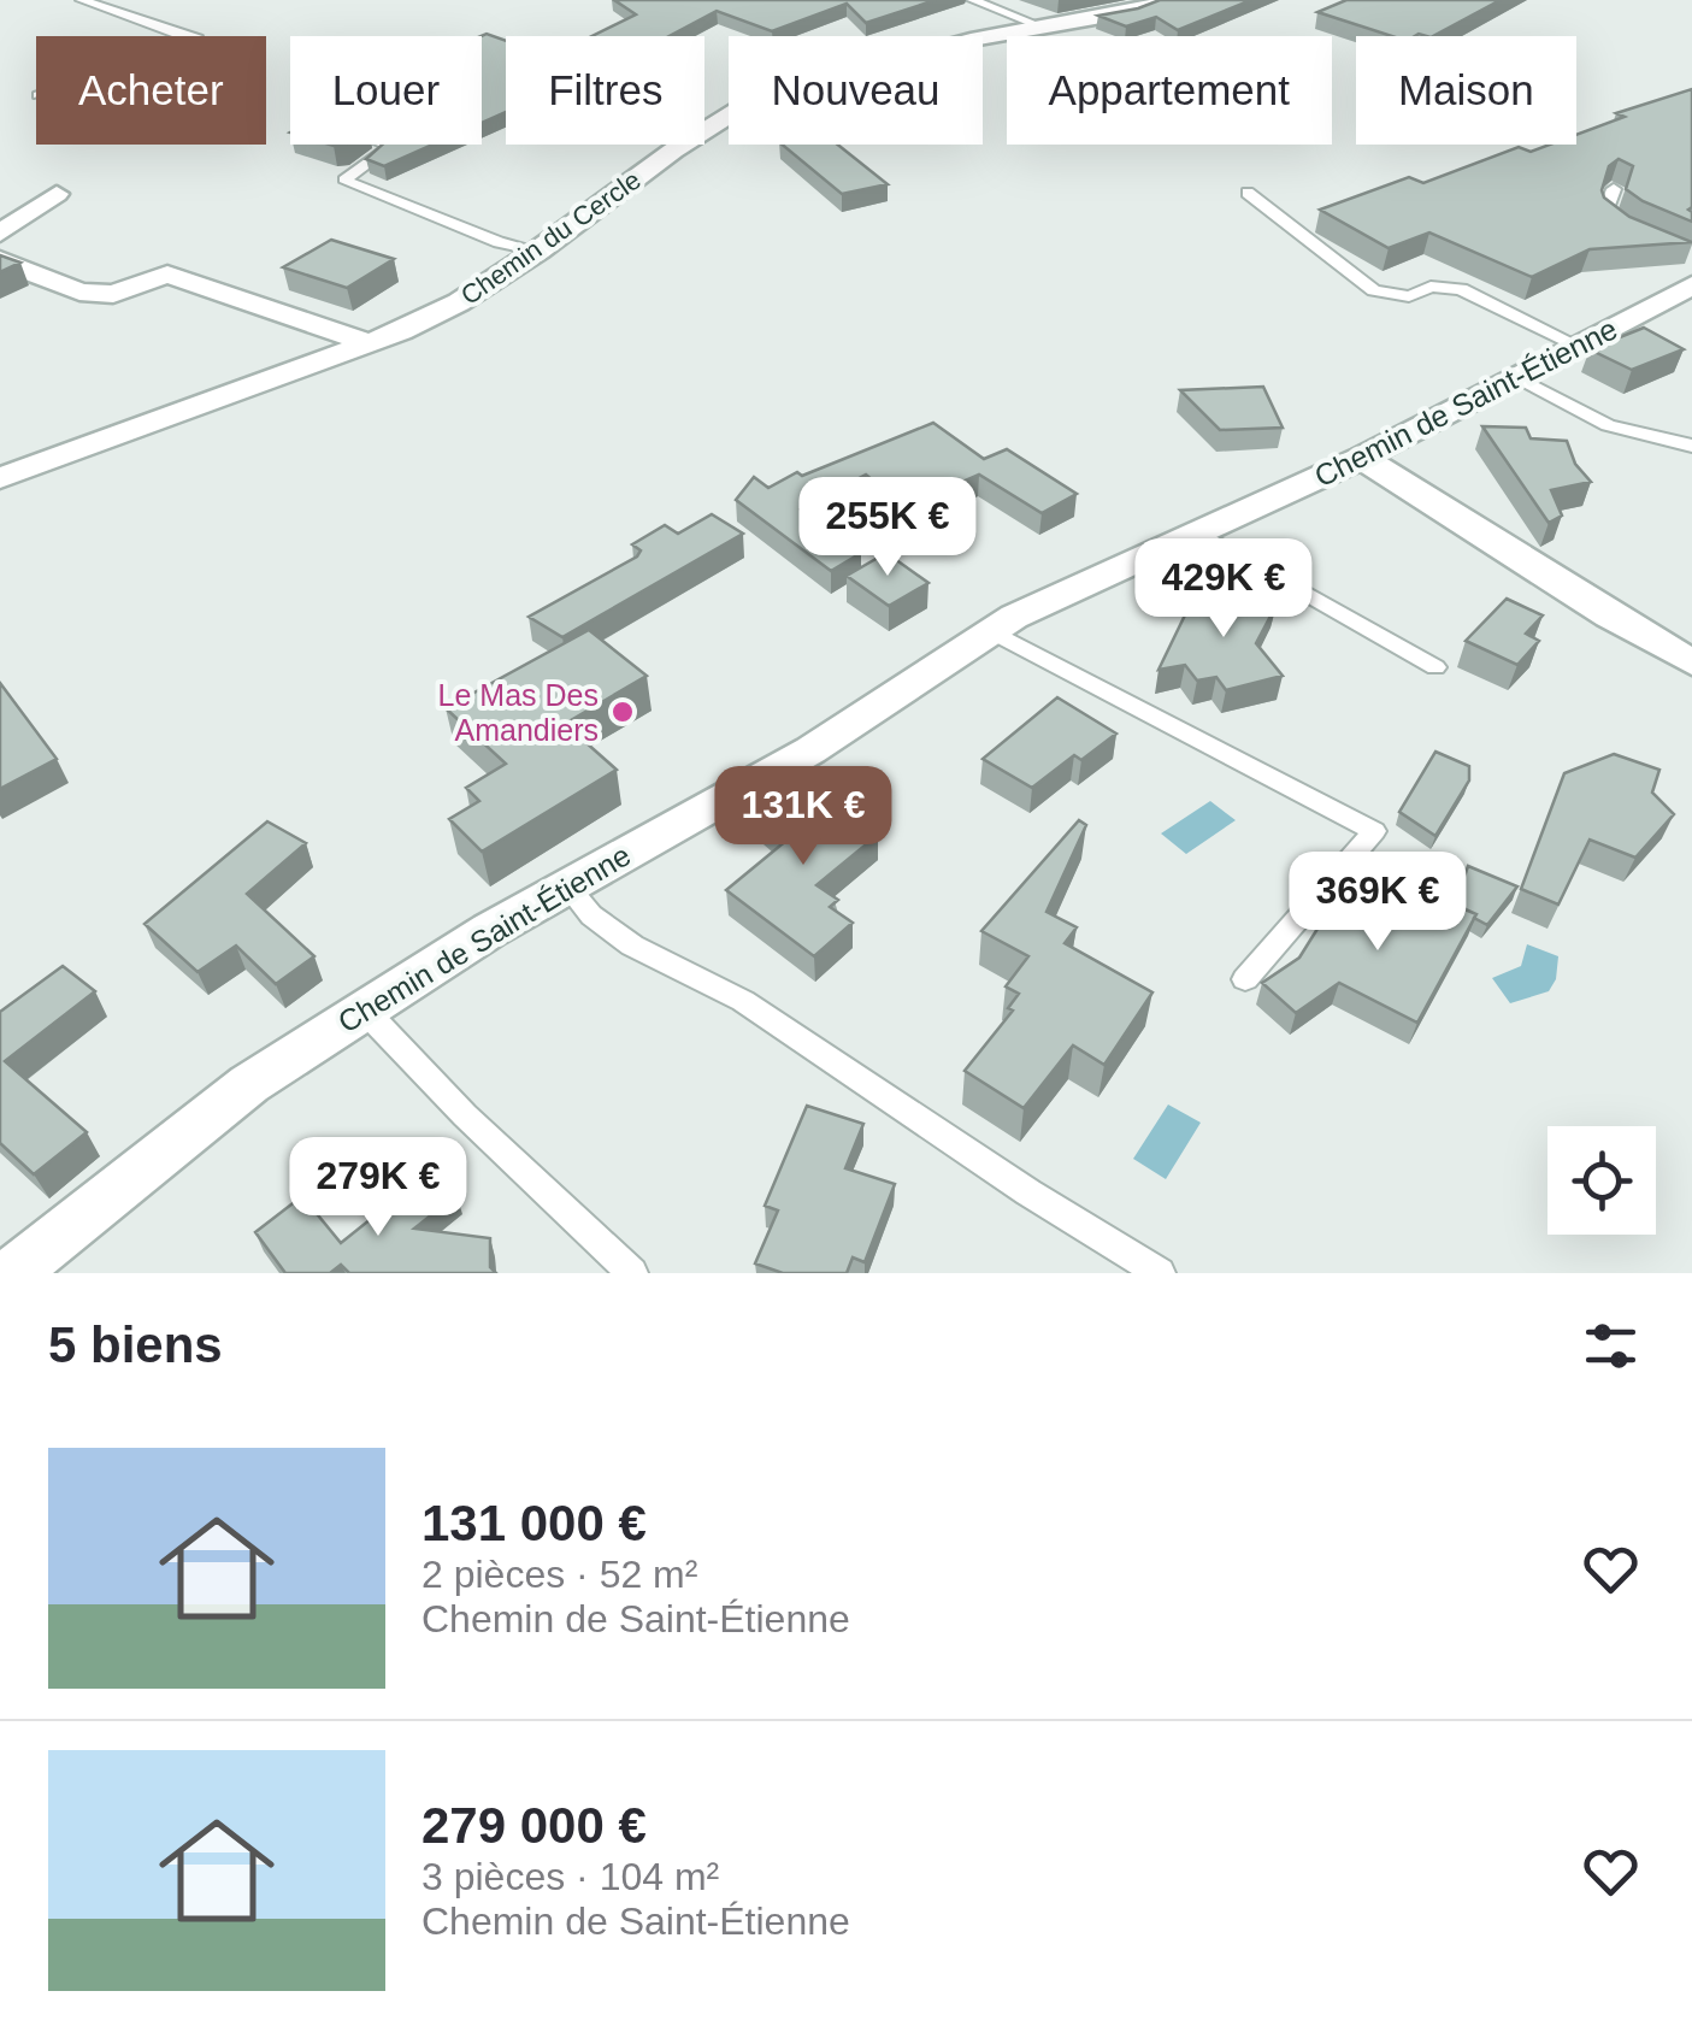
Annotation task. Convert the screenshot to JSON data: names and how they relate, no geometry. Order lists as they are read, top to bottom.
{
  "streets": {
    "street": ["Chemin du Cercle", "Chemin de Saint-Étienne"]
  },
  "places": ["Le Mas Des Amandiers"],
  "page": {
    "chip": [
      "Acheter",
      "Louer",
      "Filtres",
      "Nouveau",
      "Appartement",
      "Maison"
    ],
    "price": [
      "255K €",
      "429K €",
      "131K €",
      "369K €",
      "279K €"
    ],
    "heading": "5 biens",
    "list": [
      {
        "name": "131 000 €",
        "note": "2 pièces · 52 m² · Chemin de Saint-Étienne"
      },
      {
        "name": "279 000 €",
        "note": "3 pièces · 104 m² · Chemin de Saint-Étienne"
      }
    ]
  }
}
